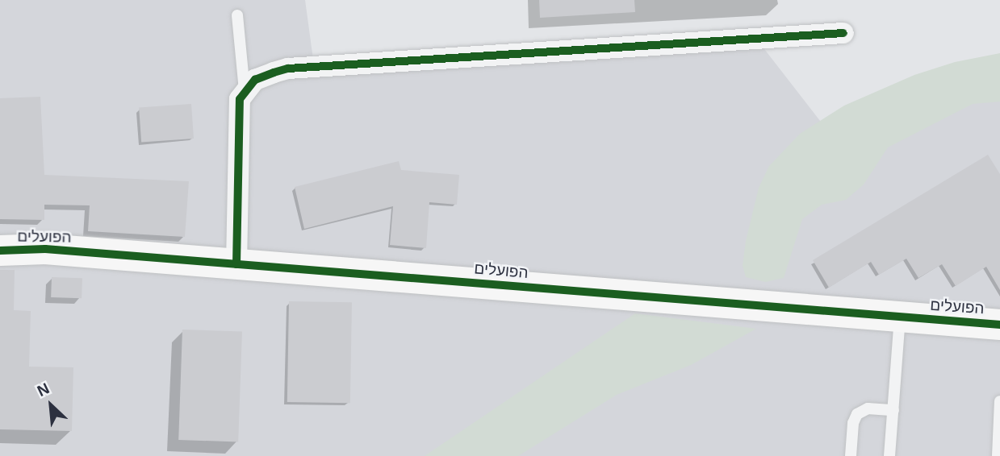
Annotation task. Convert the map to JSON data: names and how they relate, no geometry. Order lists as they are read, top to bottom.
{
  "streets": {
    "street": ["הפועלים"]
  },
  "north": "top left"
}
